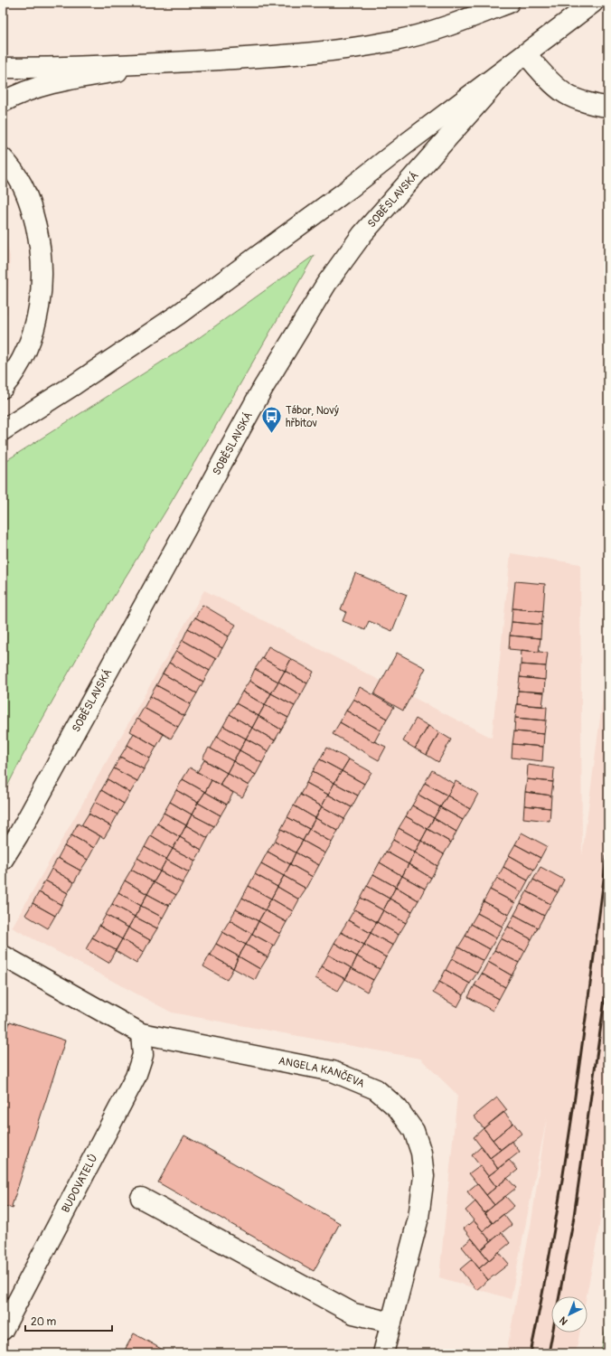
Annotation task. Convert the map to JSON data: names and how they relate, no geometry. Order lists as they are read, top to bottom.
{
  "streets": {
    "main road": ["SOBĚSLAVSKÁ", "ANGELA KANČEVA", "BUDOVATELŮ"]
  },
  "crossings": [
    ["ANGELA KANČEVA", "BUDOVATELŮ"]
  ],
  "places": {
    "bus stop": ["Tábor, Nový hřbitov"]
  },
  "scale_bar": "20 m",
  "north": "bottom left"
}
